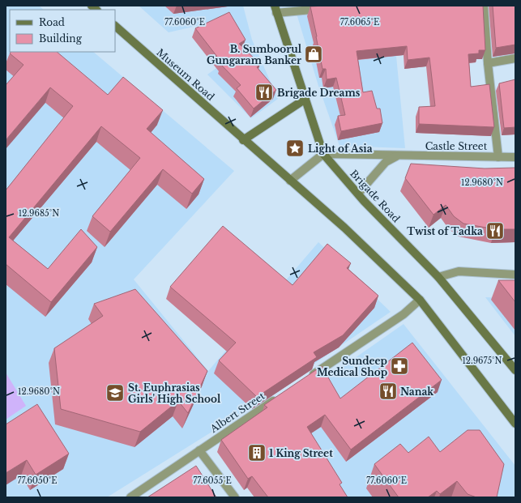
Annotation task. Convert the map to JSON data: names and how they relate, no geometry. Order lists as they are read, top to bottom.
{
  "streets": {
    "main road": ["Museum Road", "Brigade Road"],
    "street": ["Castle Street", "Albert Street"]
  },
  "crossings": [
    ["Castle Street", "Brigade Road"]
  ],
  "places": {
    "shop": ["B. Sumboorul Gungaram Banker"],
    "restaurant": ["Brigade Dreams", "Twist of Tadka", "Nanak"],
    "place": ["Light of Asia"],
    "pharmacy": ["Sundeep Medical Shop"],
    "school or university": ["St. Euphrasias Girls' High School"],
    "building": ["1 King Street"]
  },
  "legend": ["Road", "Building"],
  "coordinates": [
    "77.6060°E",
    "77.6065°E",
    "12.9680°N",
    "12.9685°N",
    "12.9675°N",
    "77.6050°E",
    "77.6055°E"
  ]
}
